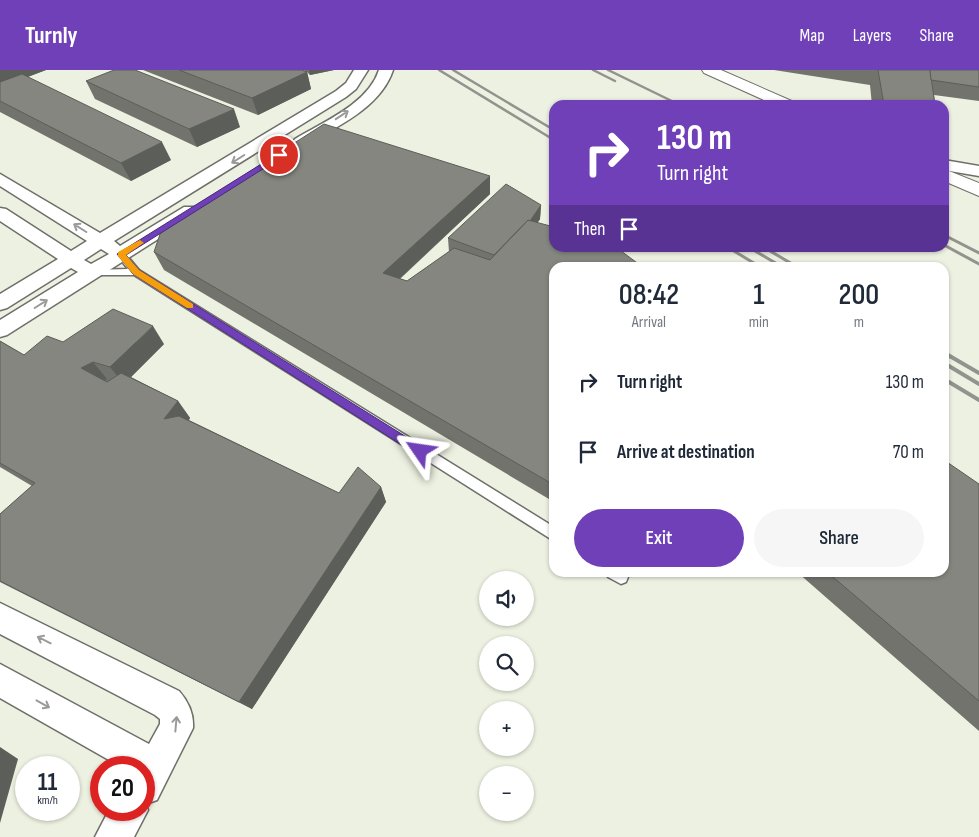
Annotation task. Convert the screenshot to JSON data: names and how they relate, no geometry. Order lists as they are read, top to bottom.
{
  "page": {
    "header": "Turnly",
    "nav": ["Map", "Layers", "Share"],
    "turn": ["130 m", "Turn right"],
    "then": "Then",
    "eta": [
      "08:42",
      "Arrival",
      "1",
      "min",
      "200",
      "m"
    ],
    "list": [
      {
        "name": "Turn right",
        "value": "130 m"
      },
      {
        "name": "Arrive at destination",
        "value": "70 m"
      }
    ],
    "buttons": ["Exit", "Share"],
    "map_buttons": ["+", "−"],
    "speed": "11 km/h",
    "limit": "20"
  }
}
